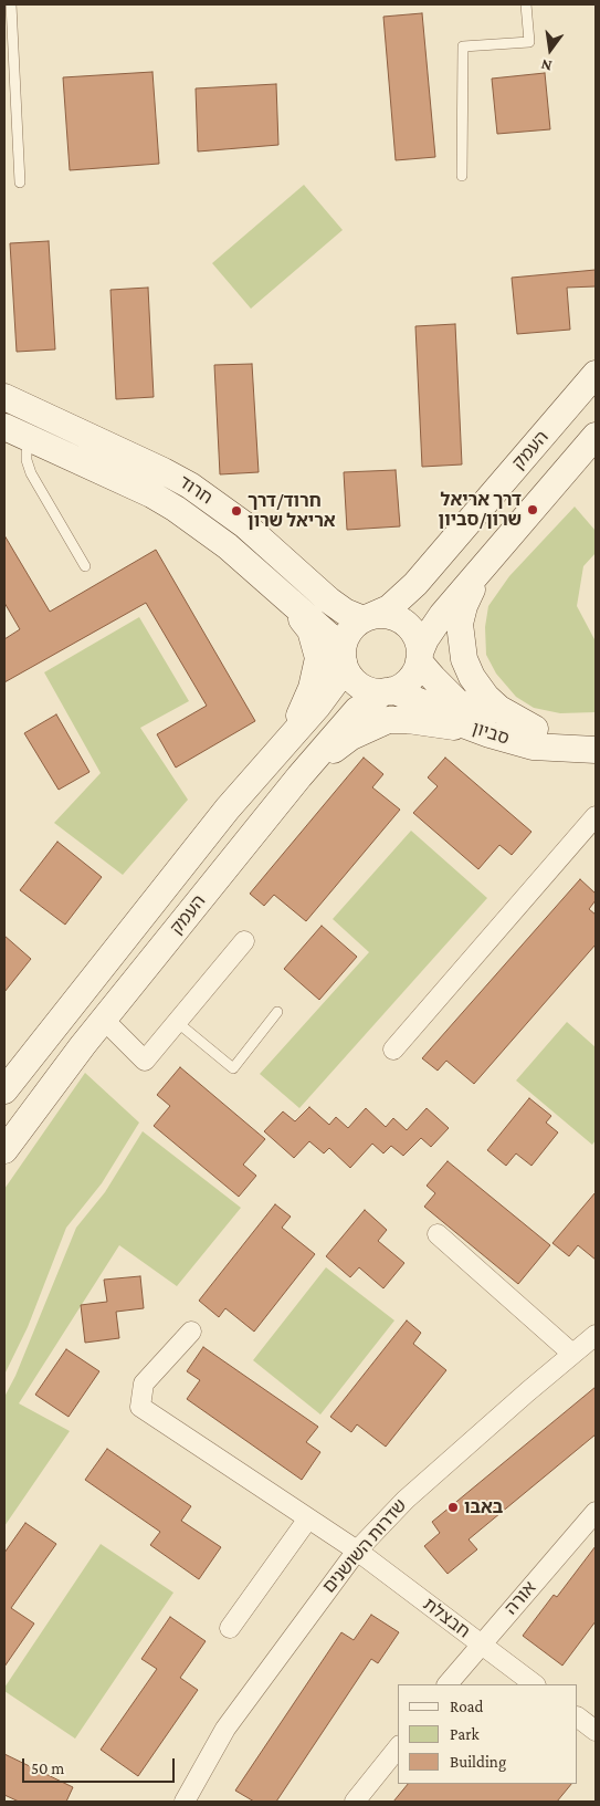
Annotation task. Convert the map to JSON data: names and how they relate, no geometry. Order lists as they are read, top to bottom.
{
  "streets": {
    "main road": ["העמק", "חרוד", "סביון"],
    "street": ["שדרות השושנים", "אורה", "חבצלת"]
  },
  "crossings": [
    ["העמק", "חרוד"],
    ["העמק", "סביון"],
    ["חרוד", "סביון"],
    ["שדרות השושנים", "חבצלת"],
    ["אורה", "חבצלת"]
  ],
  "places": ["דרך אריאל שרון/סביון", "חרוד/דרך אריאל שרון", "באבו"],
  "legend": ["Road", "Park", "Building"],
  "scale_bar": "50 m",
  "north": "bottom"
}
